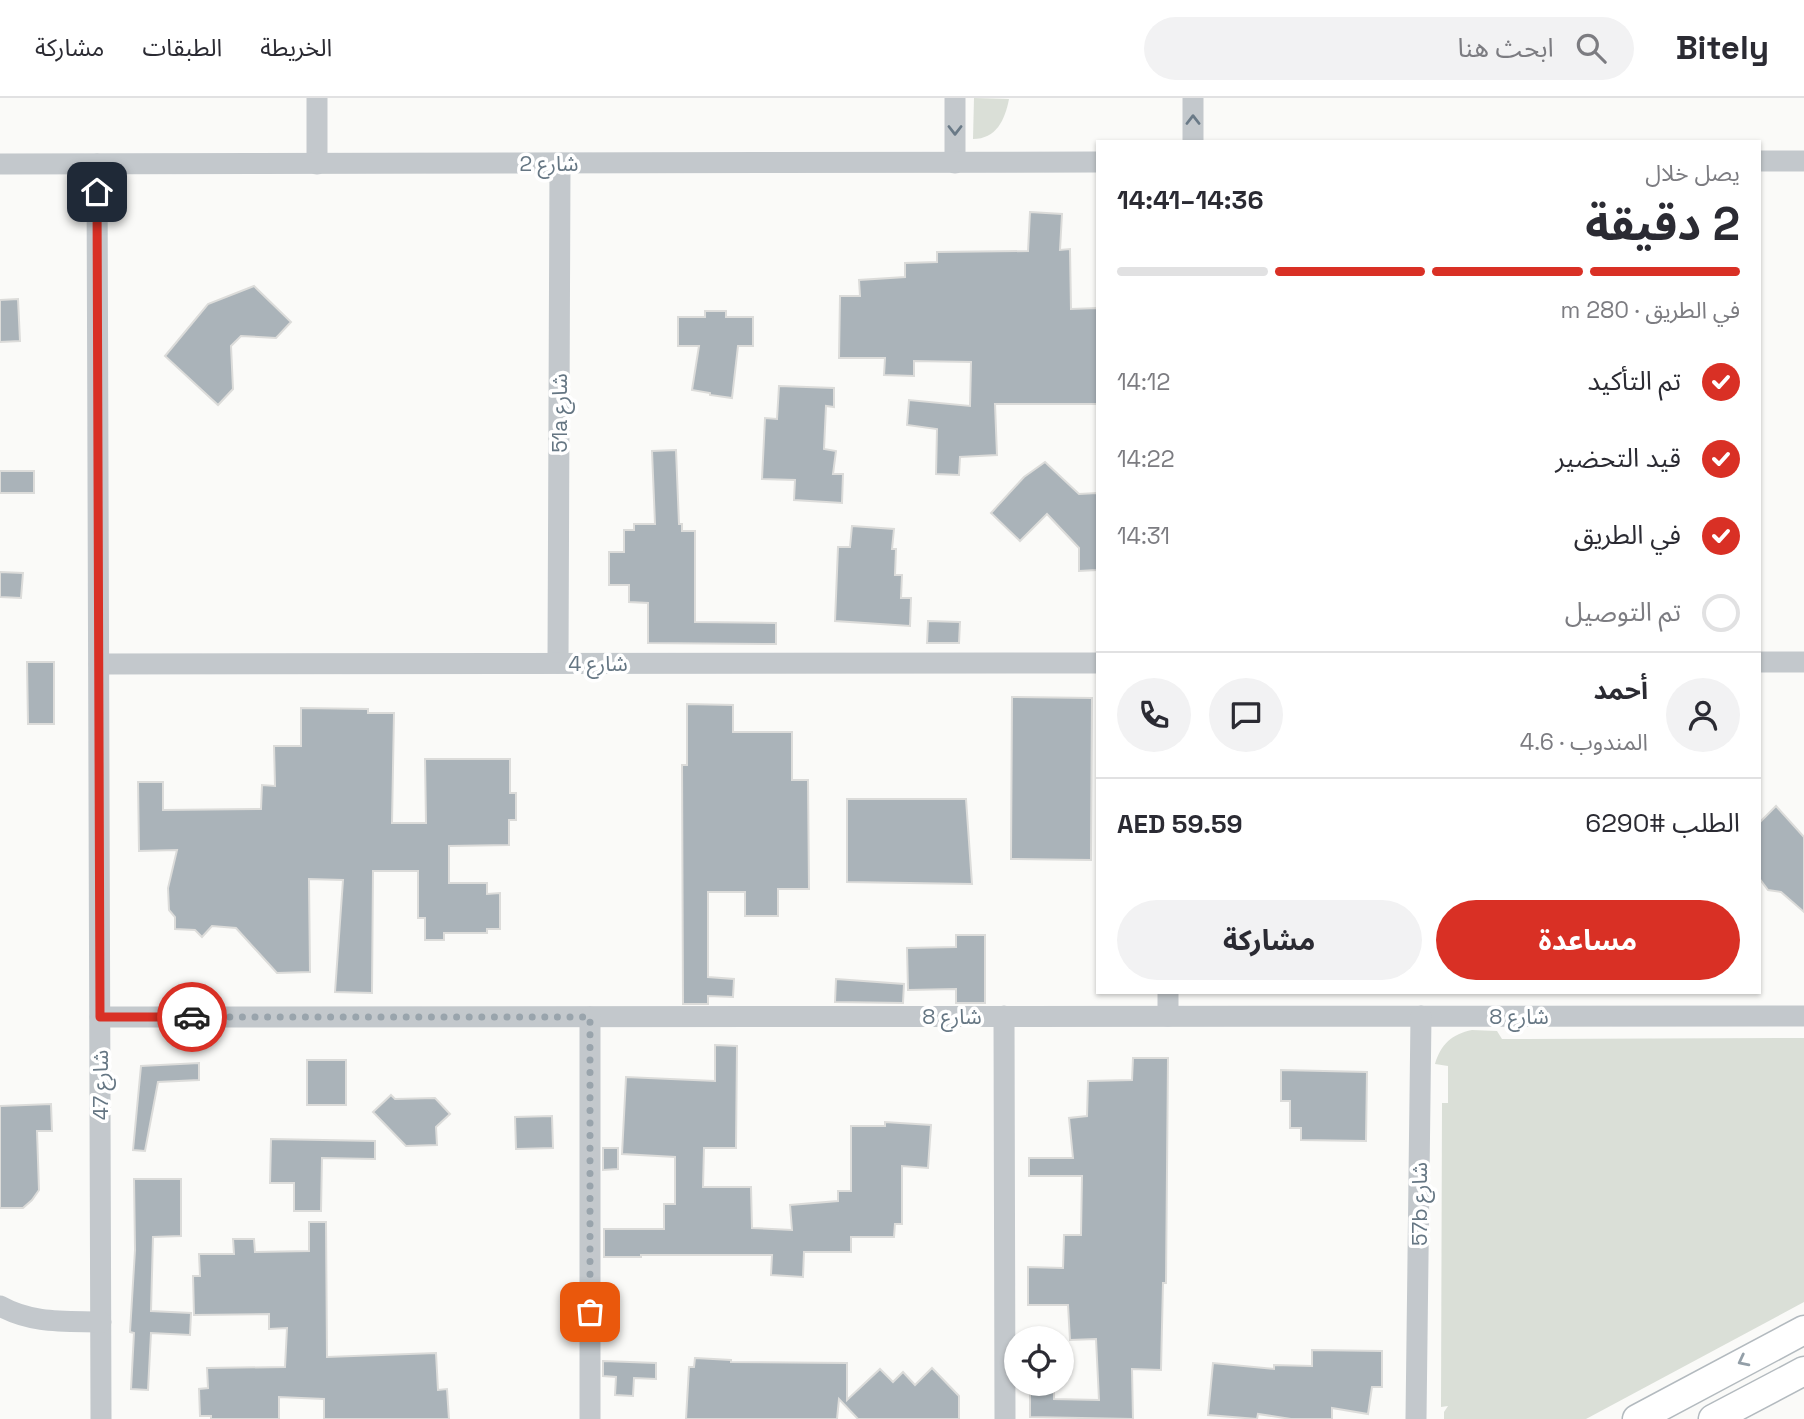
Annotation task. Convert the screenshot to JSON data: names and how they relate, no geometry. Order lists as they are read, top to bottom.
{
  "streets": {
    "street": [
      "شارع 2",
      "51a شارع",
      "شارع 4",
      "شارع 8",
      "شارع 47",
      "57b شارع"
    ]
  },
  "crossings": [
    ["شارع 2", "51a شارع"],
    ["شارع 2", "شارع 47"],
    ["51a شارع", "شارع 4"],
    ["شارع 4", "شارع 47"],
    ["شارع 8", "شارع 47"],
    ["شارع 8", "57b شارع"]
  ],
  "page": {
    "header": "Bitely",
    "search": "ابحث هنا",
    "nav": ["الخريطة", "الطبقات", "مشاركة"],
    "heading": ["2 دقيقة", "يصل خلال", "14:36–14:41"],
    "panel": [
      "أحمد",
      "المندوب · 4.6",
      "الطلب #6290",
      "AED 59.59"
    ],
    "bar": "في الطريق · 280 m",
    "list": [
      ["تم التأكيد", "14:12"],
      ["قيد التحضير", "14:22"],
      ["في الطريق", "14:31"],
      "تم التوصيل"
    ],
    "buttons": ["مساعدة", "مشاركة"]
  }
}
